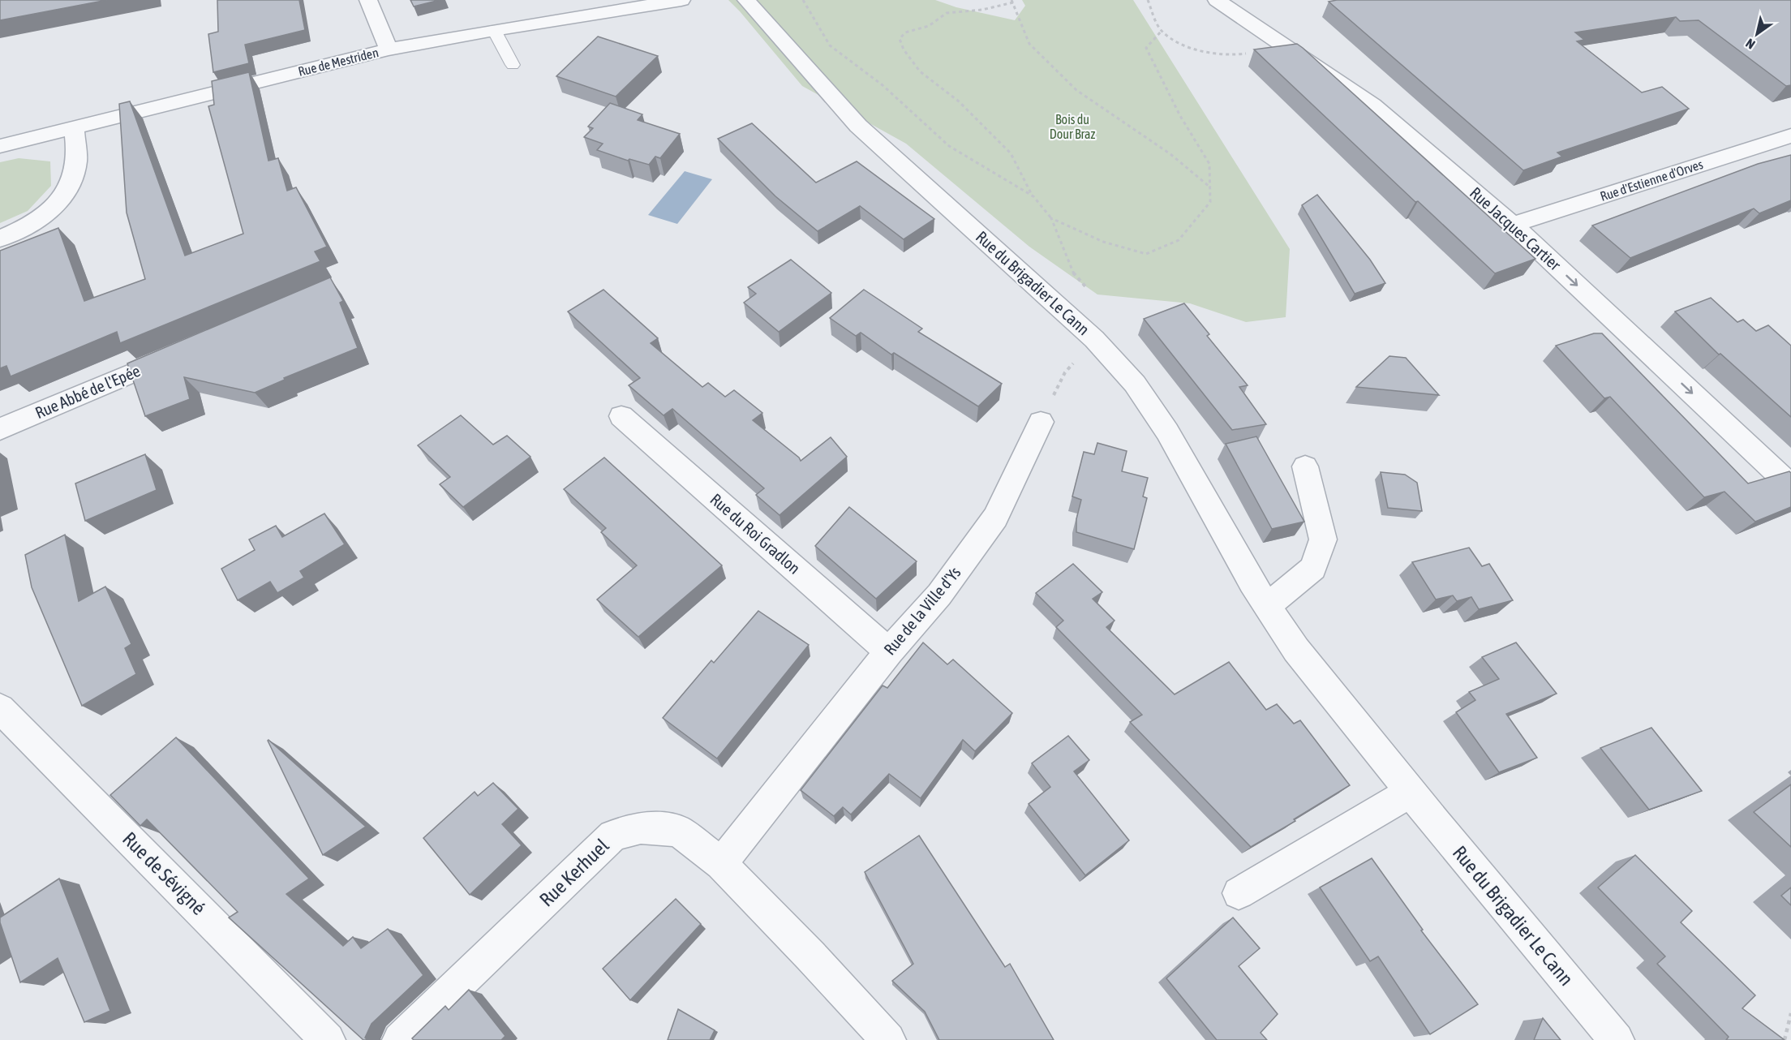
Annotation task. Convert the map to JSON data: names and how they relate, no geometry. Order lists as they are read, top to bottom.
{
  "streets": {
    "street": [
      "Rue de Mestriden",
      "Rue d'Estienne d'Orves",
      "Rue Jacques Cartier",
      "Rue du Brigadier Le Cann",
      "Rue Abbé de l'Epée",
      "Rue du Roi Gradlon",
      "Rue de la Ville d'Ys",
      "Rue Kerhuel",
      "Rue de Sévigné"
    ]
  },
  "crossings": [
    ["Rue d'Estienne d'Orves", "Rue Jacques Cartier"],
    ["Rue du Roi Gradlon", "Rue de la Ville d'Ys"],
    ["Rue de la Ville d'Ys", "Rue Kerhuel"]
  ],
  "one_way": ["Rue Jacques Cartier"],
  "parks": ["Bois du Dour Braz"],
  "north": "bottom left"
}
